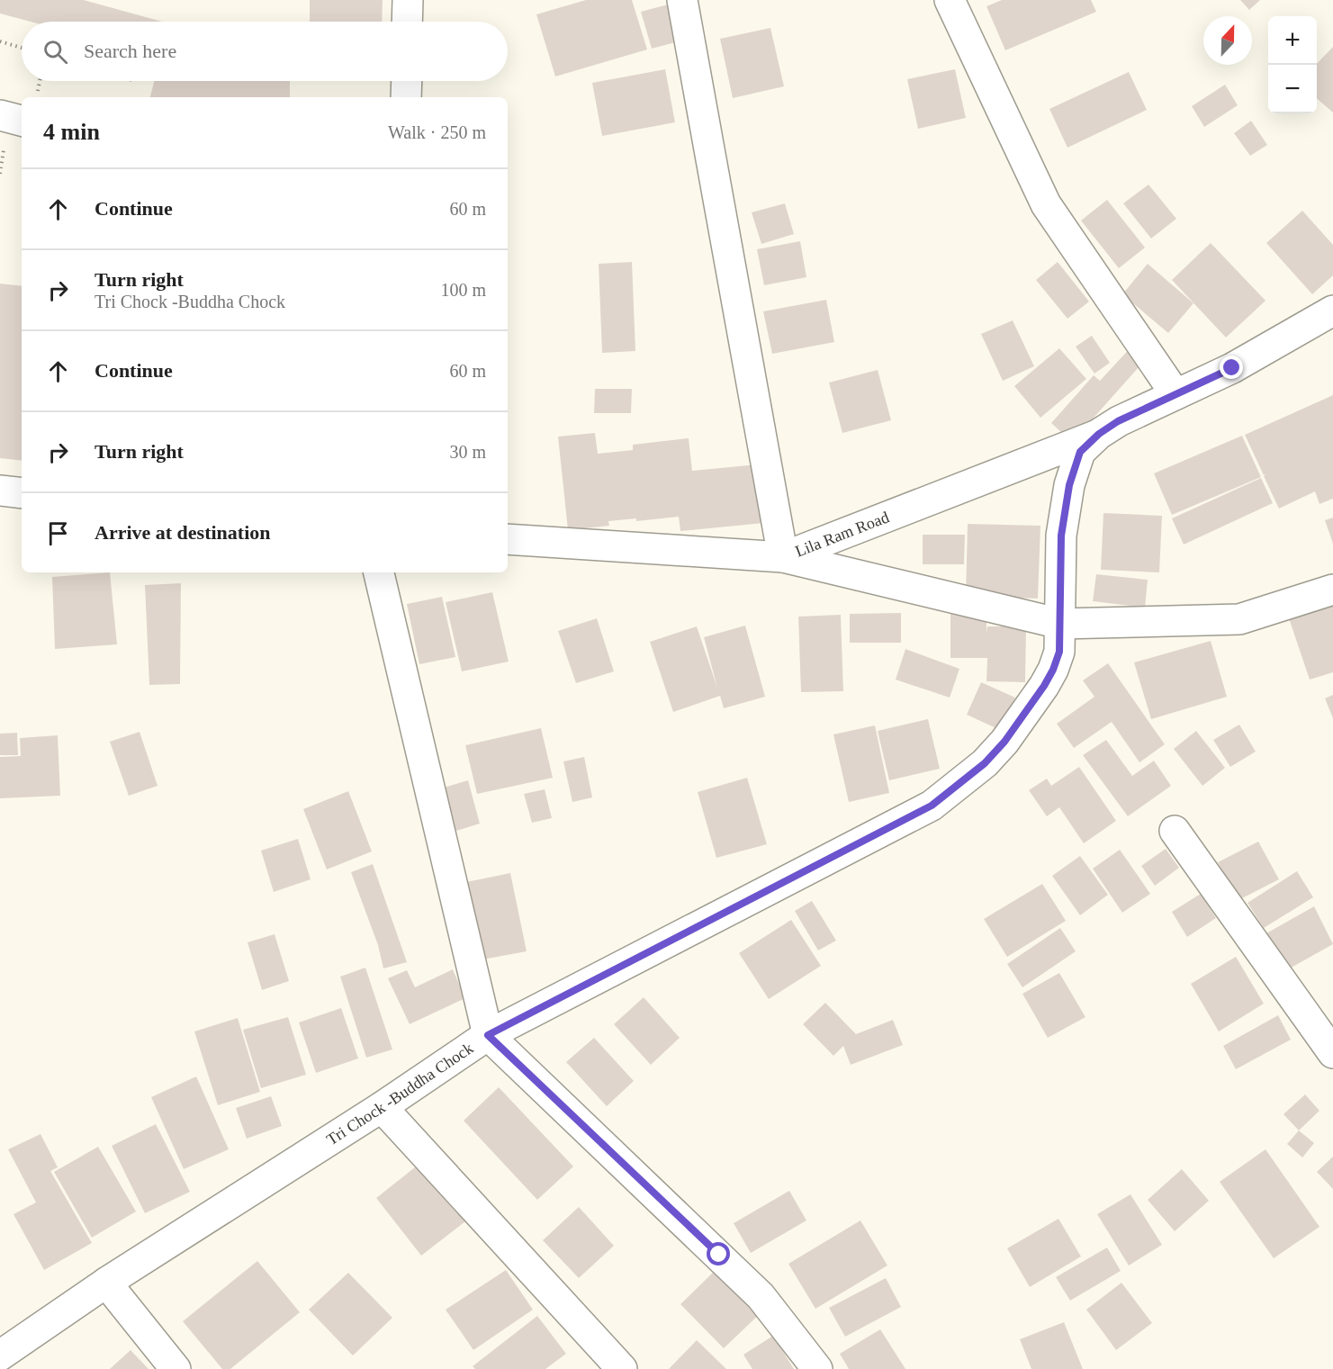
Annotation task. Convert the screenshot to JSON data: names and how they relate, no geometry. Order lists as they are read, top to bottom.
{
  "streets": {
    "street": ["Lila Ram Road", "Tri Chock -Buddha Chock"]
  },
  "crossings": [
    ["Lila Ram Road", "Tri Chock -Buddha Chock"]
  ],
  "north": "top",
  "page": {
    "map_buttons": ["+", "−"],
    "search": "Search here",
    "heading": ["4 min", "Walk · 250 m"],
    "list": [
      ["Continue", "60 m"],
      ["Turn right", "Tri Chock -Buddha Chock", "100 m"],
      ["Continue", "60 m"],
      ["Turn right", "30 m"],
      "Arrive at destination"
    ]
  }
}
